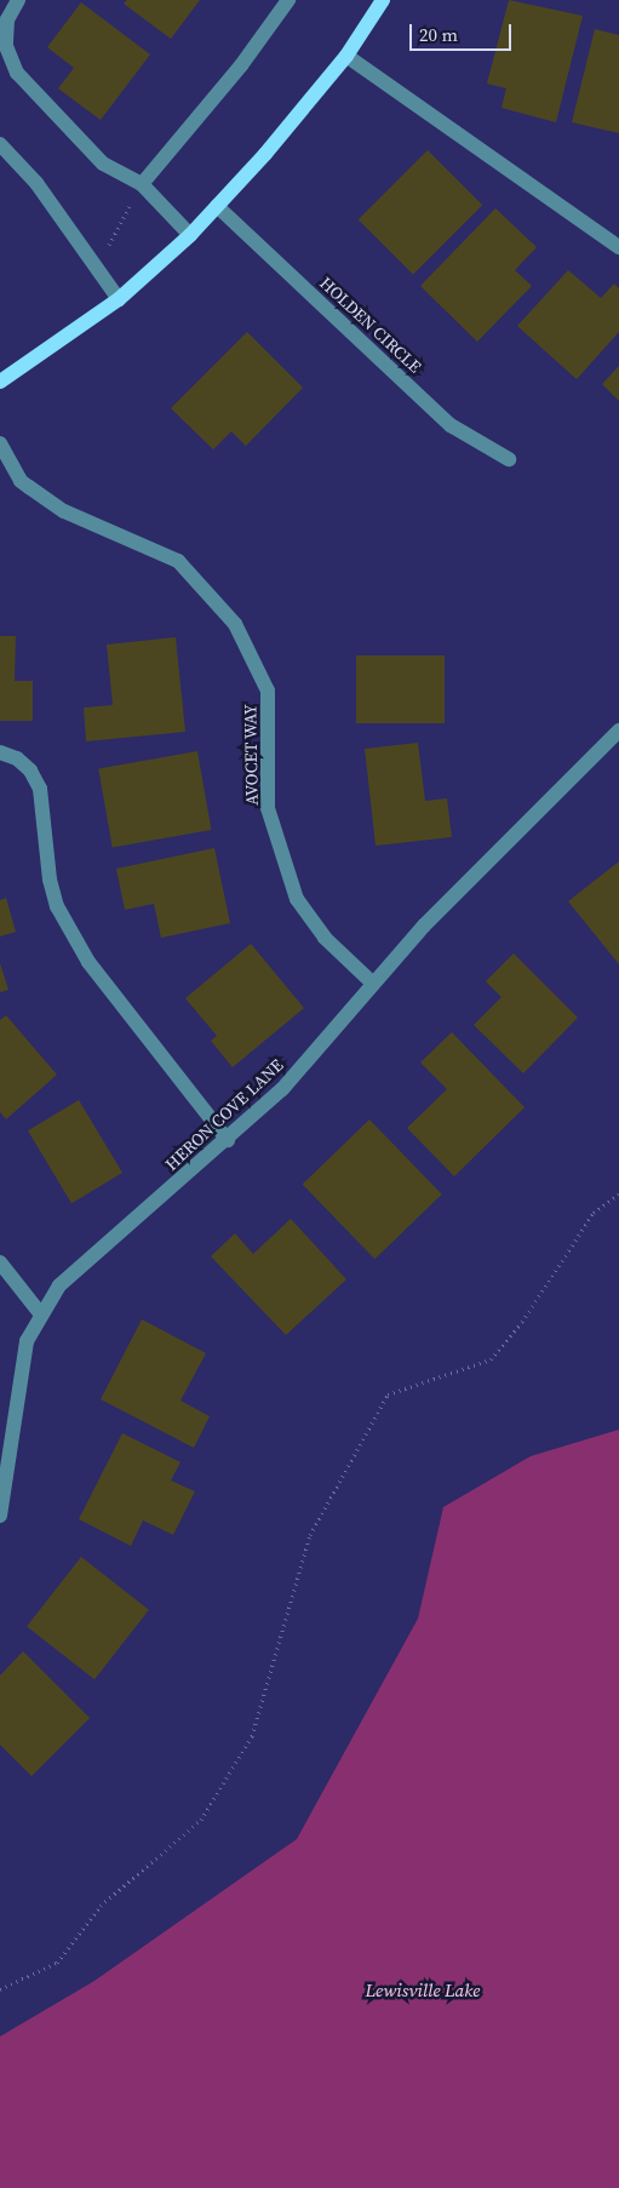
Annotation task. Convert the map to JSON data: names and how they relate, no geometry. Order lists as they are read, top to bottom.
{
  "streets": {
    "street": ["HOLDEN CIRCLE", "AVOCET WAY", "HERON COVE LANE"]
  },
  "crossings": [
    ["AVOCET WAY", "HERON COVE LANE"]
  ],
  "water": ["Lewisville Lake"],
  "scale_bar": "20 m"
}
